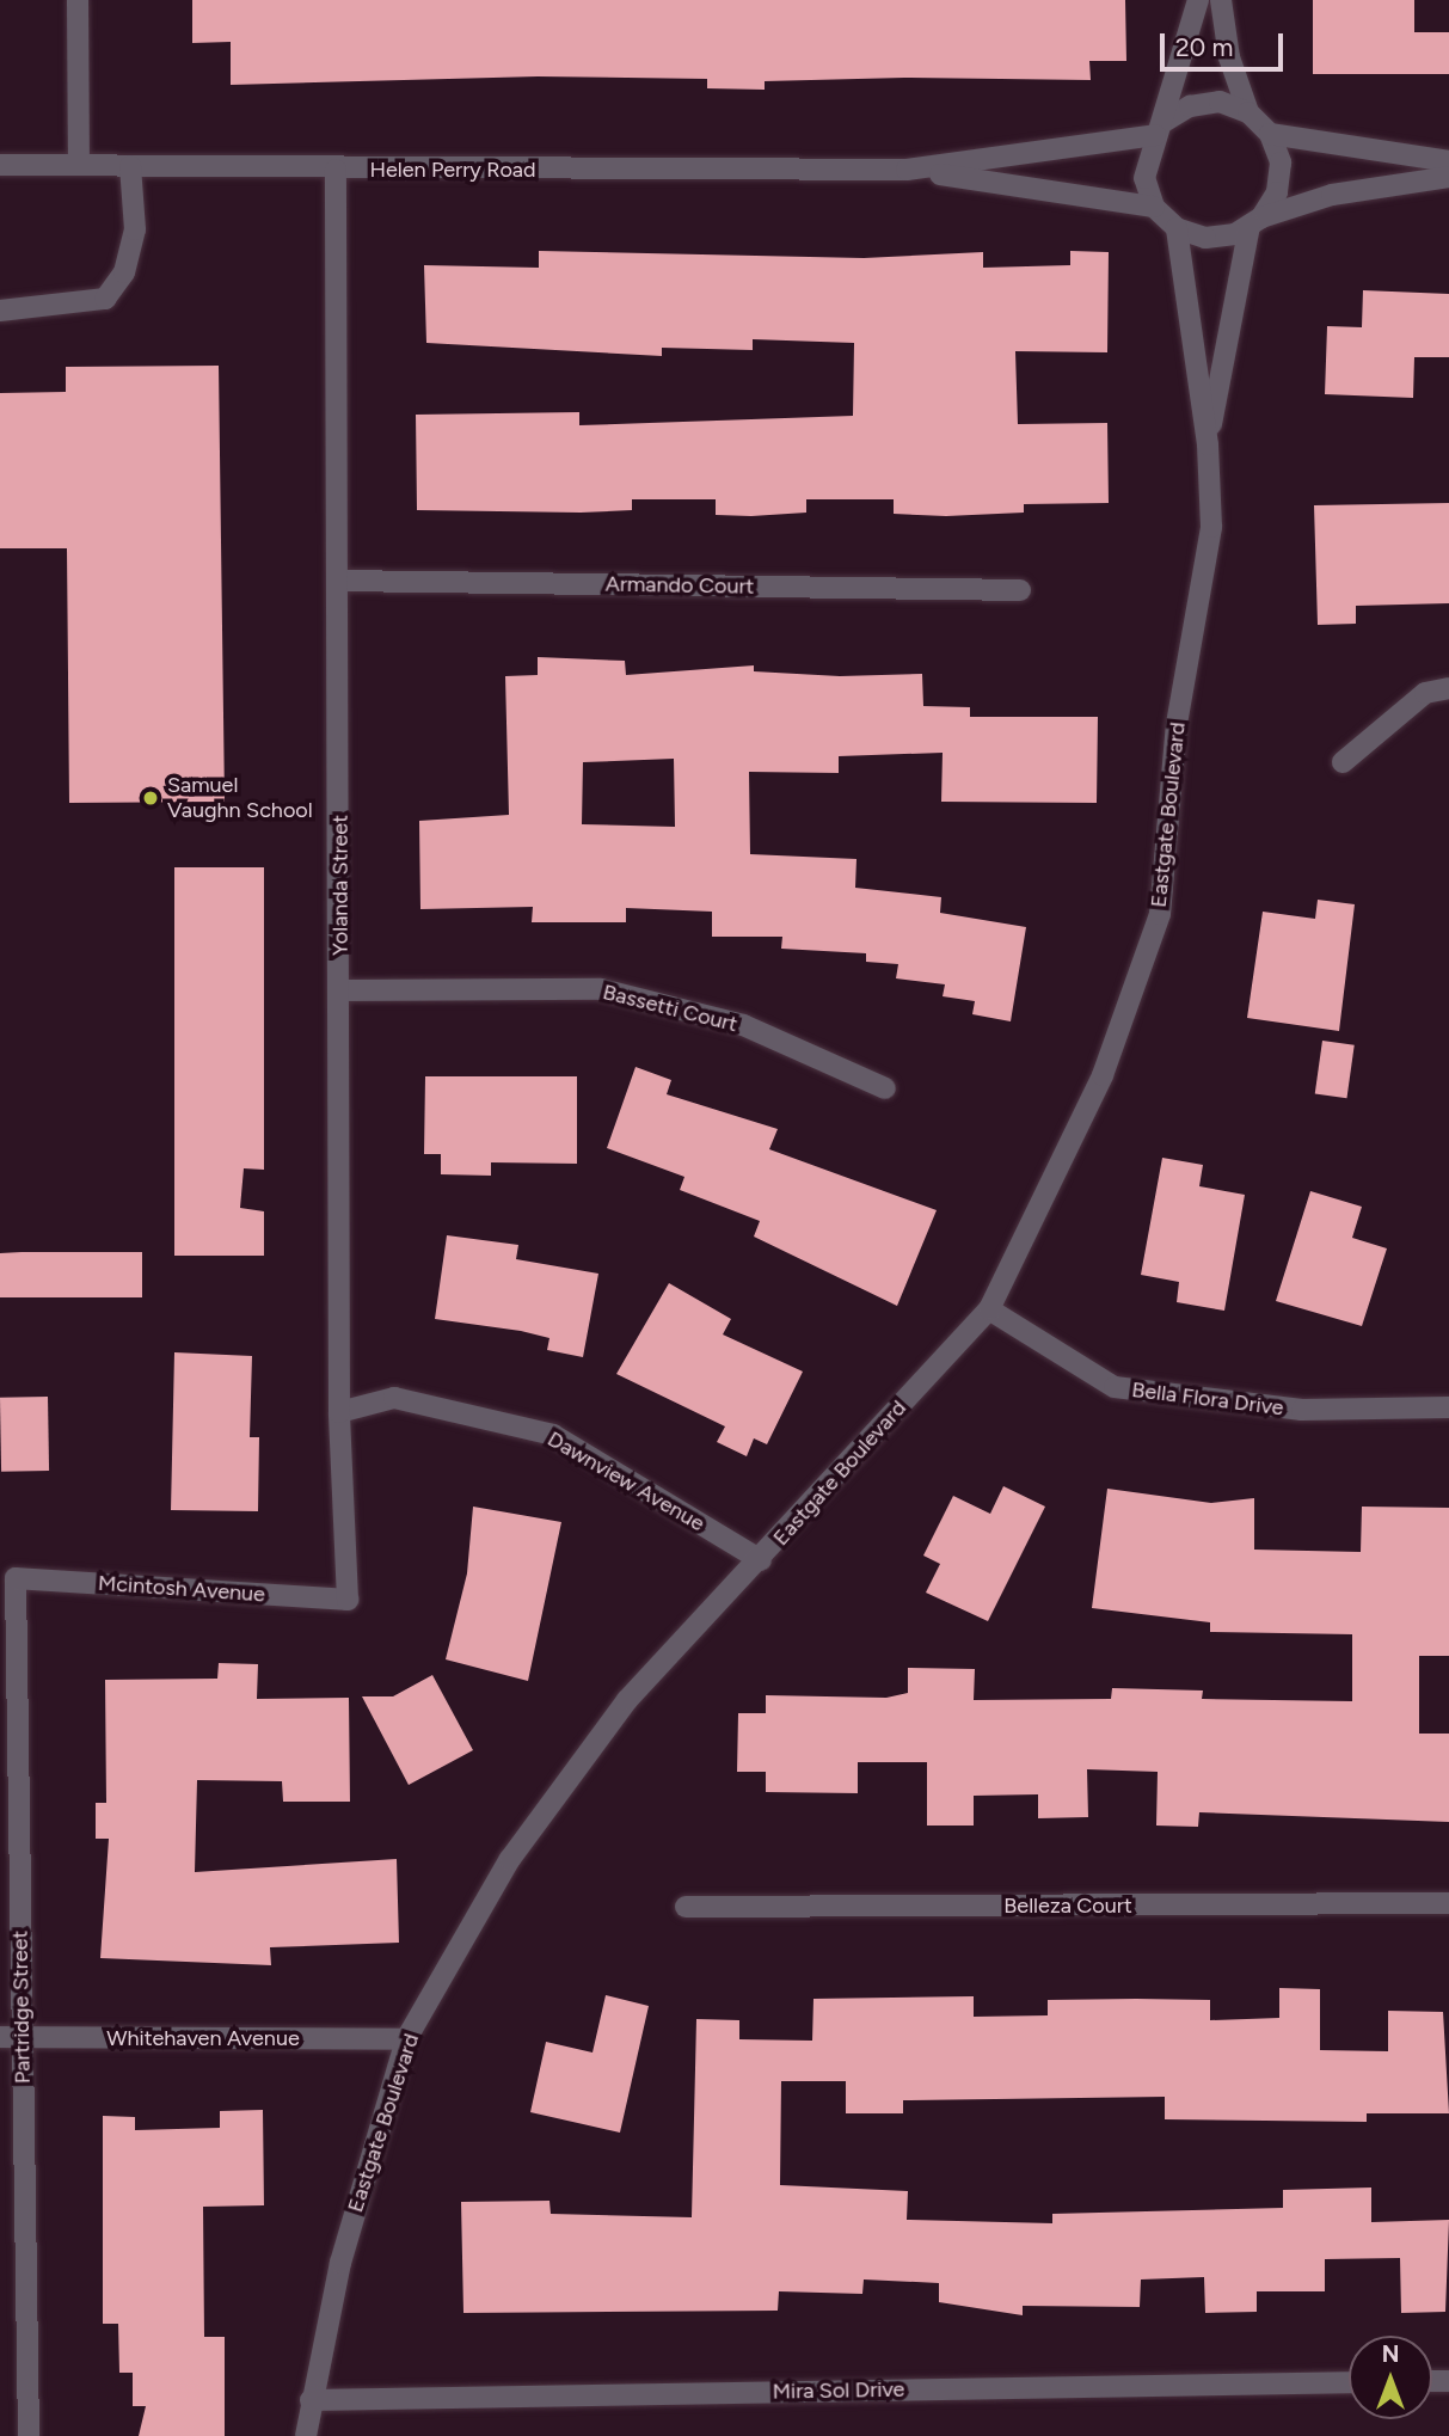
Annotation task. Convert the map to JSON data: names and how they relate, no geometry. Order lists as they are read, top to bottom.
{
  "streets": {
    "street": [
      "Helen Perry Road",
      "Armando Court",
      "Eastgate Boulevard",
      "Yolanda Street",
      "Bassetti Court",
      "Bella Flora Drive",
      "Dawnview Avenue",
      "Mcintosh Avenue",
      "Belleza Court",
      "Partridge Street",
      "Whitehaven Avenue",
      "Mira Sol Drive"
    ]
  },
  "crossings": [
    ["Helen Perry Road", "Eastgate Boulevard"],
    ["Helen Perry Road", "Yolanda Street"],
    ["Armando Court", "Yolanda Street"],
    ["Eastgate Boulevard", "Bella Flora Drive"],
    ["Eastgate Boulevard", "Dawnview Avenue"],
    ["Eastgate Boulevard", "Whitehaven Avenue"],
    ["Eastgate Boulevard", "Mira Sol Drive"],
    ["Yolanda Street", "Bassetti Court"],
    ["Yolanda Street", "Dawnview Avenue"],
    ["Yolanda Street", "Mcintosh Avenue"],
    ["Mcintosh Avenue", "Partridge Street"],
    ["Partridge Street", "Whitehaven Avenue"]
  ],
  "places": ["Samuel Vaughn School"],
  "scale_bar": "20 m",
  "north": "top"
}
